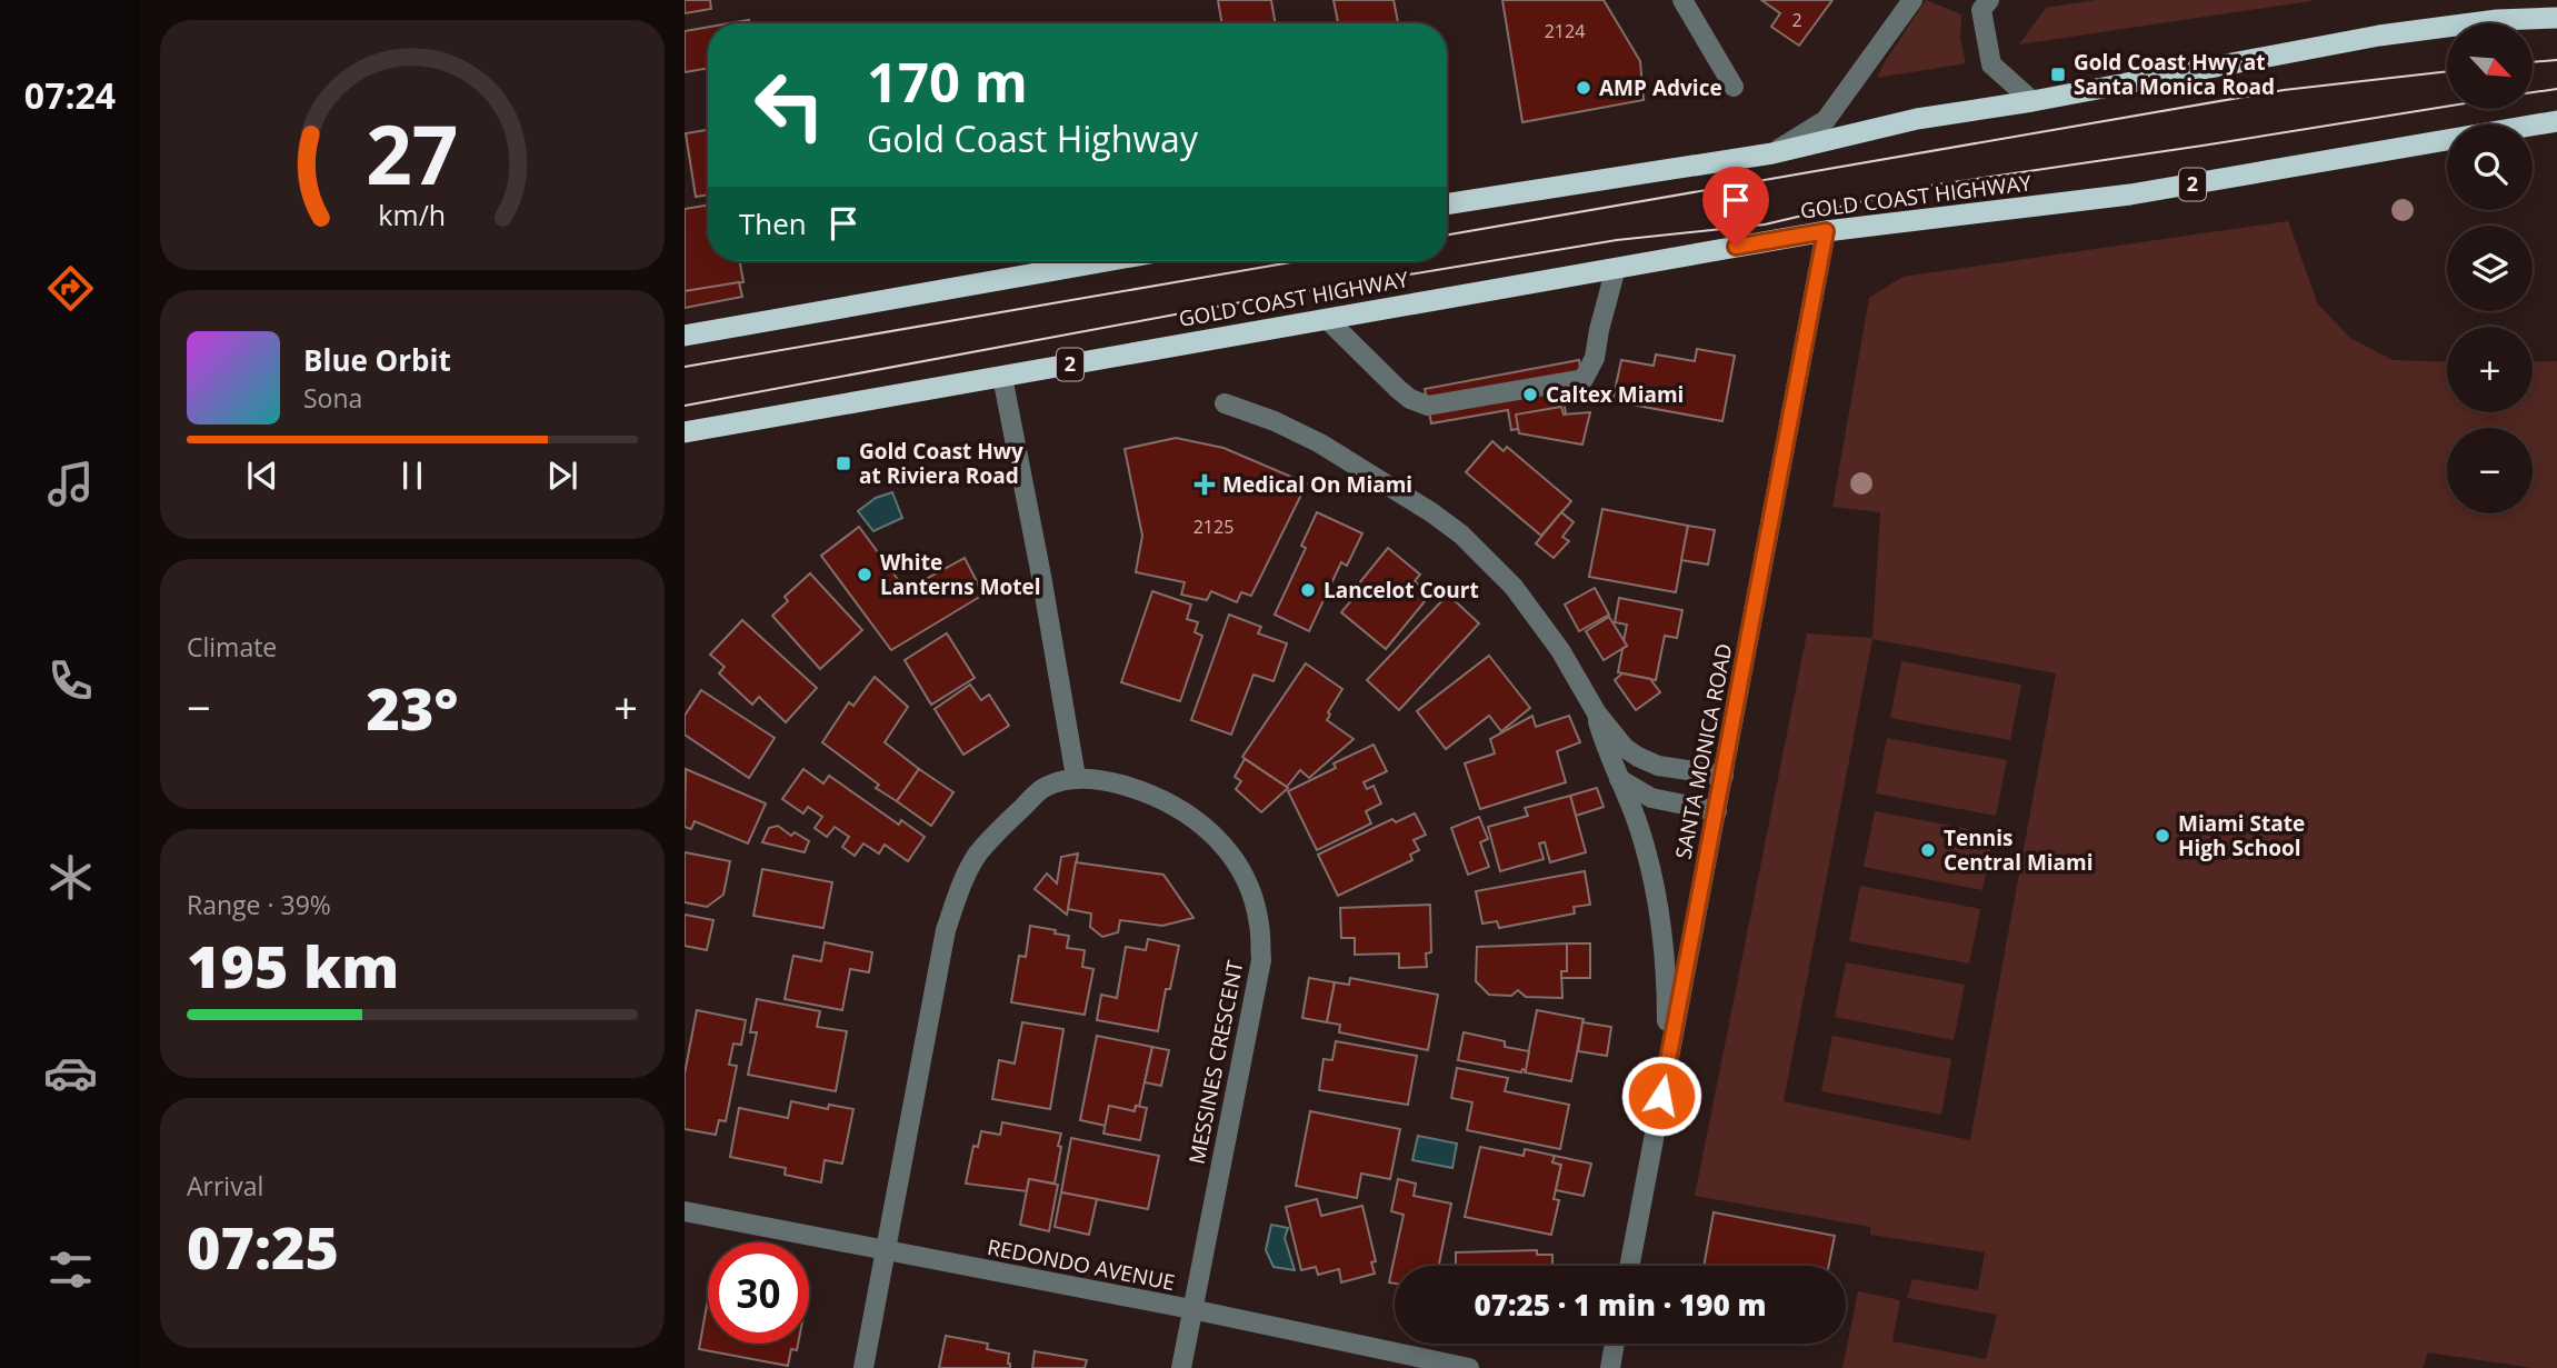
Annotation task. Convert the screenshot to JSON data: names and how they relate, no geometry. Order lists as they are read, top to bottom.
{
  "streets": {
    "highway": ["2", "GOLD COAST HIGHWAY"],
    "street": ["SANTA MONICA ROAD", "MESSINES CRESCENT", "REDONDO AVENUE"]
  },
  "crossings": [
    ["GOLD COAST HIGHWAY", "SANTA MONICA ROAD"],
    ["MESSINES CRESCENT", "REDONDO AVENUE"]
  ],
  "places": {
    "transit": ["Gold Coast Hwy at Santa Monica Road", "Gold Coast Hwy at Riviera Road"],
    "other": [
      "AMP Advice",
      "Caltex Miami",
      "White Lanterns Motel",
      "Lancelot Court",
      "Miami State High School",
      "Tennis Central Miami"
    ],
    "health": ["Medical On Miami"]
  },
  "house_numbers": ["2", "2124", "2125"],
  "north": "bottom right",
  "page": {
    "tabs": "07:24",
    "map_buttons": ["+", "−"],
    "turn": ["170 m", "Gold Coast Highway"],
    "then": "Then",
    "song": ["Blue Orbit", "Sona"],
    "tile": [
      "Climate",
      ["Range · 39%", "195 km"],
      ["Arrival", "07:25"]
    ],
    "heat": ["−", "23°", "+"],
    "limit": "30",
    "trip": "07:25 · 1 min · 190 m",
    "gauge": ["27", "km/h"]
  }
}
